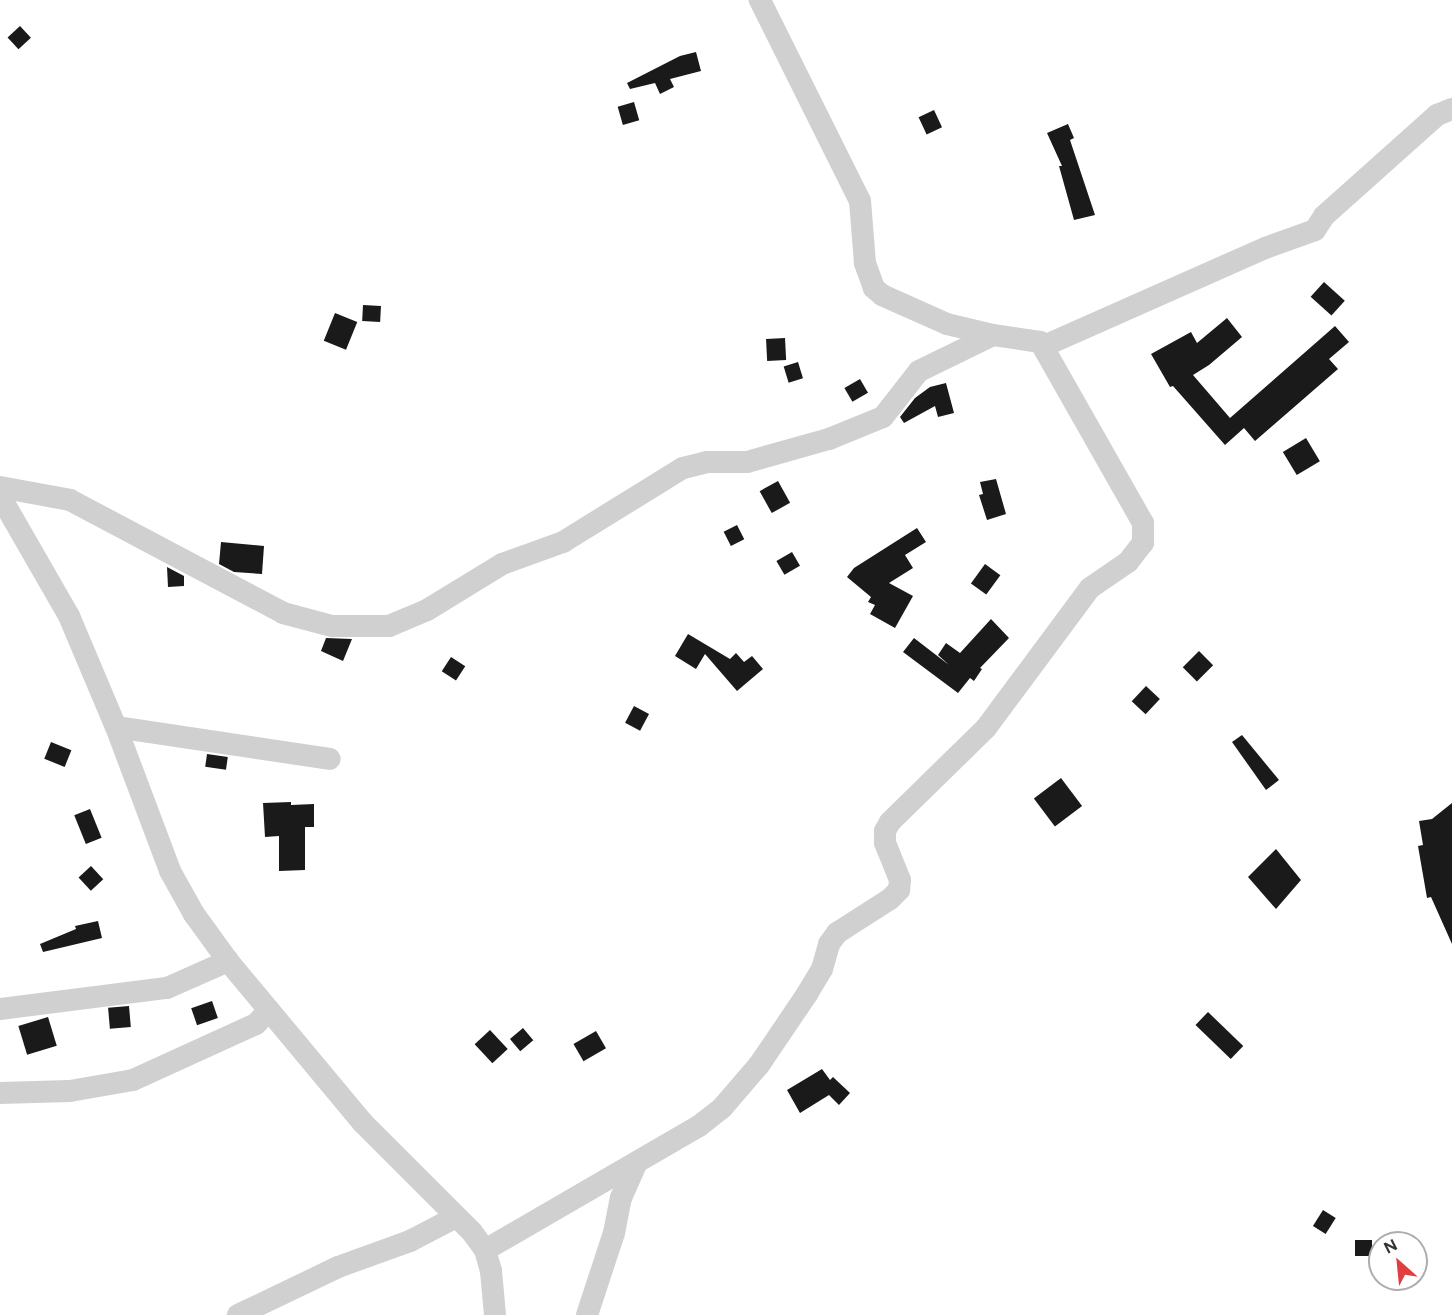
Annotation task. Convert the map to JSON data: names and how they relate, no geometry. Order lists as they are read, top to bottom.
{
  "north": "top left"
}
